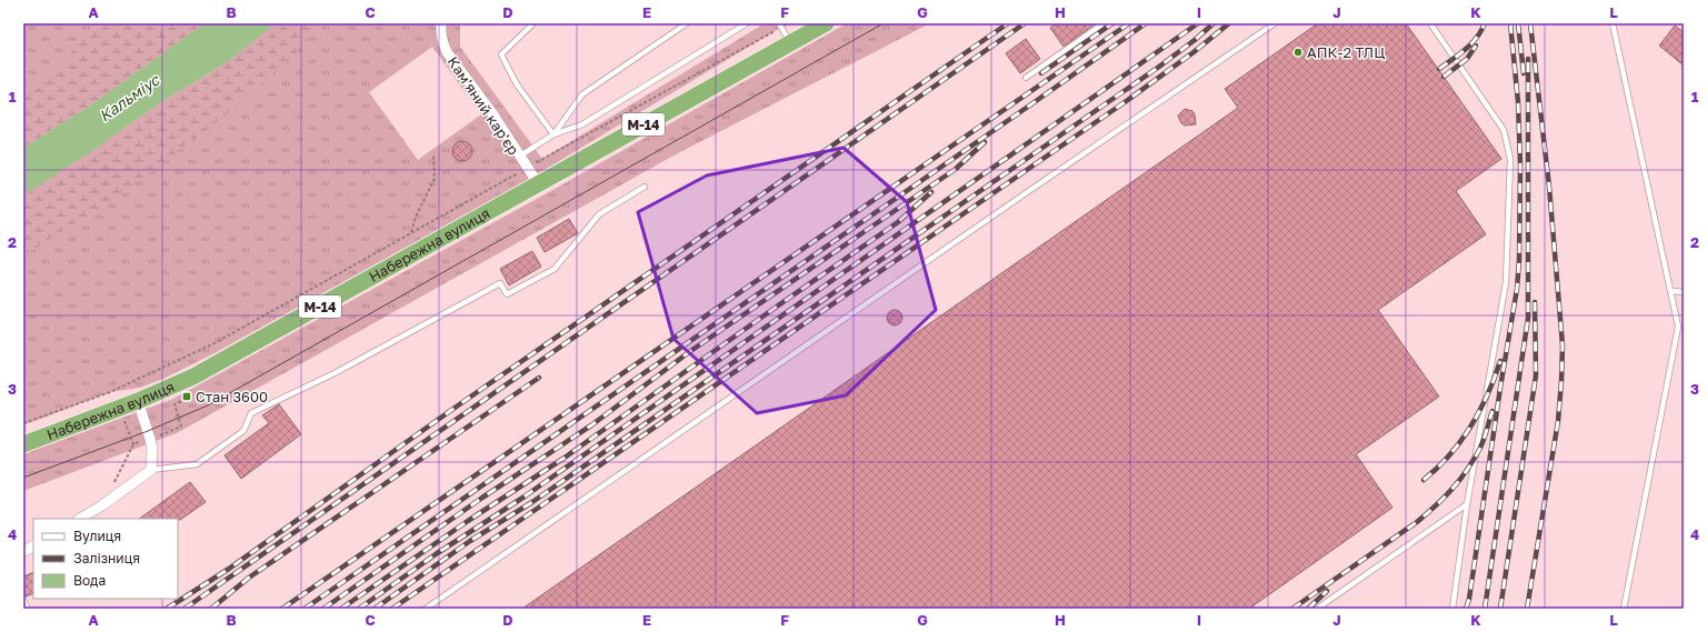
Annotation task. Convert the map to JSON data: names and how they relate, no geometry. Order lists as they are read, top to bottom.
{
  "streets": {
    "highway": ["М-14", "Набережна вулиця"],
    "street": ["Кам'яний кар'єр"]
  },
  "crossings": [
    ["Кам'яний кар'єр", "Набережна вулиця"]
  ],
  "water": ["Кальміус"],
  "places": {
    "other": ["АПК-2 ТЛЦ"],
    "transit": ["Стан 3600"]
  },
  "legend": ["Вулиця", "Залізниця", "Вода"],
  "grid": {
    "columns": [
      "A",
      "B",
      "C",
      "D",
      "E",
      "F",
      "G",
      "H",
      "I",
      "J",
      "K",
      "L"
    ],
    "rows": [
      "1",
      "2",
      "3",
      "4"
    ]
  }
}
